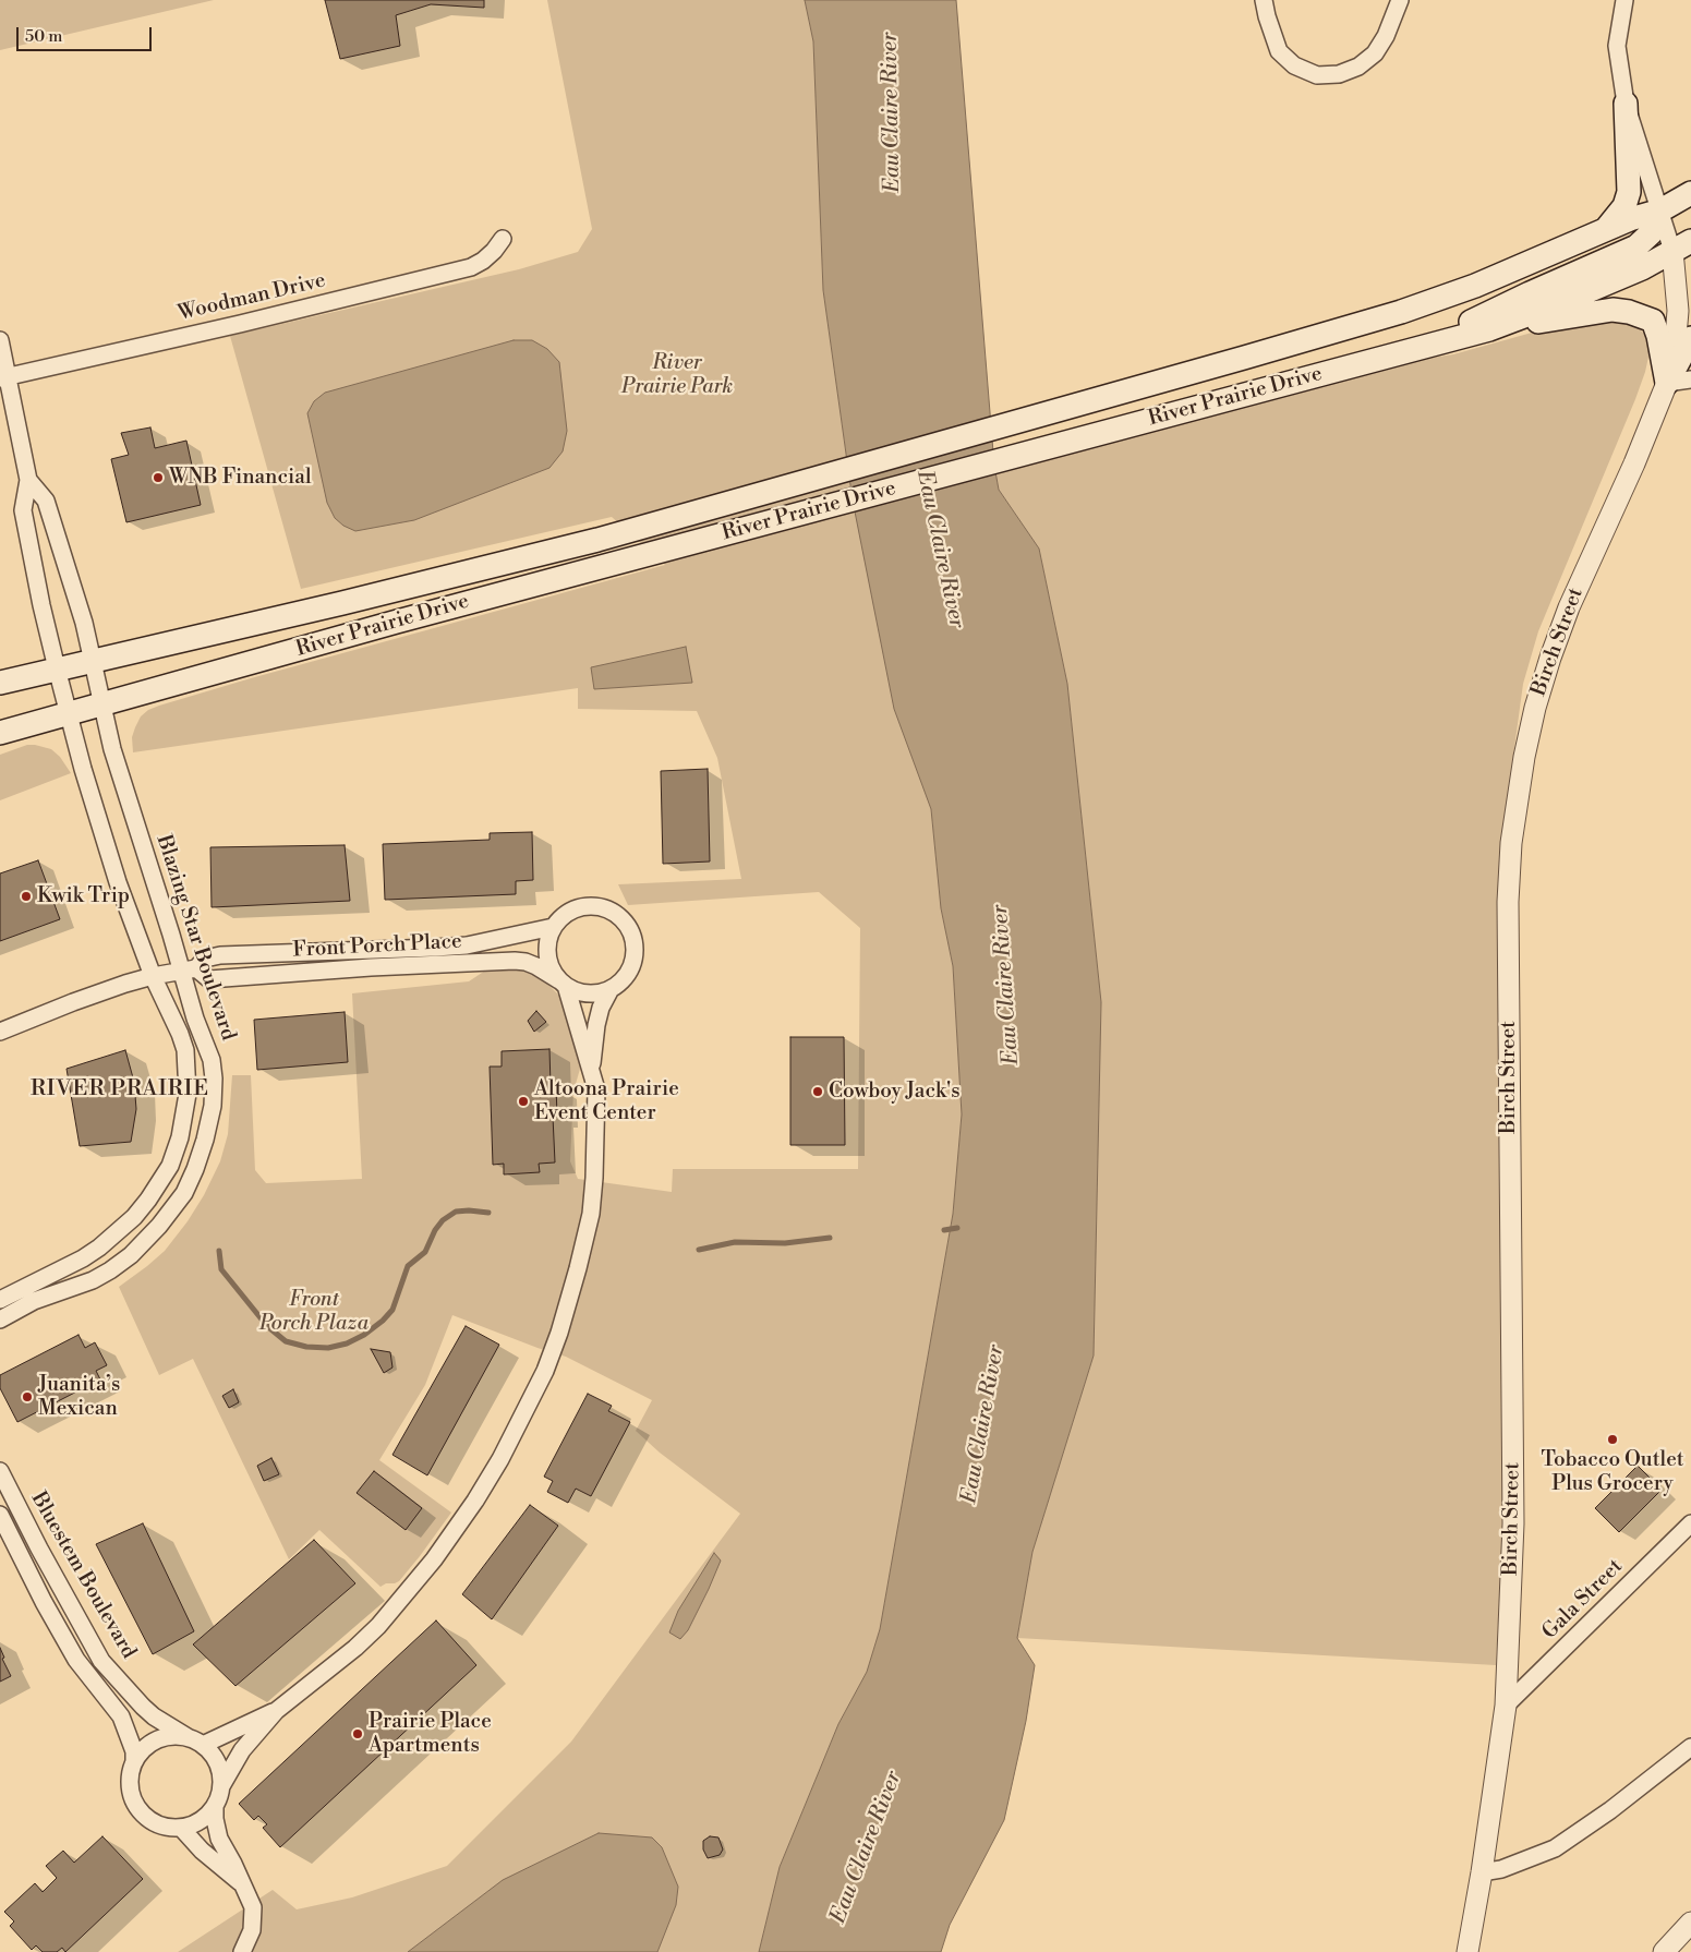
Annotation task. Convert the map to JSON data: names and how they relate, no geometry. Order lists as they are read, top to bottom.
{
  "streets": {
    "main road": ["River Prairie Drive"],
    "street": [
      "Woodman Drive",
      "Birch Street",
      "Blazing Star Boulevard",
      "Front Porch Place",
      "Bluestem Boulevard",
      "Gala Street"
    ]
  },
  "crossings": [
    ["Woodman Drive", "Blazing Star Boulevard"],
    ["River Prairie Drive", "Birch Street"],
    ["River Prairie Drive", "Blazing Star Boulevard"],
    ["Birch Street", "Gala Street"],
    ["Blazing Star Boulevard", "Front Porch Place"]
  ],
  "districts": ["RIVER PRAIRIE"],
  "water": ["Eau Claire River"],
  "parks": ["River Prairie Park", "Front Porch Plaza"],
  "places": [
    "WNB Financial",
    "Kwik Trip",
    "Cowboy Jack's",
    "Altoona Prairie Event Center",
    "Juanita’s Mexican",
    "Tobacco Outlet Plus Grocery",
    "Prairie Place Apartments"
  ],
  "scale_bar": "50 m"
}
